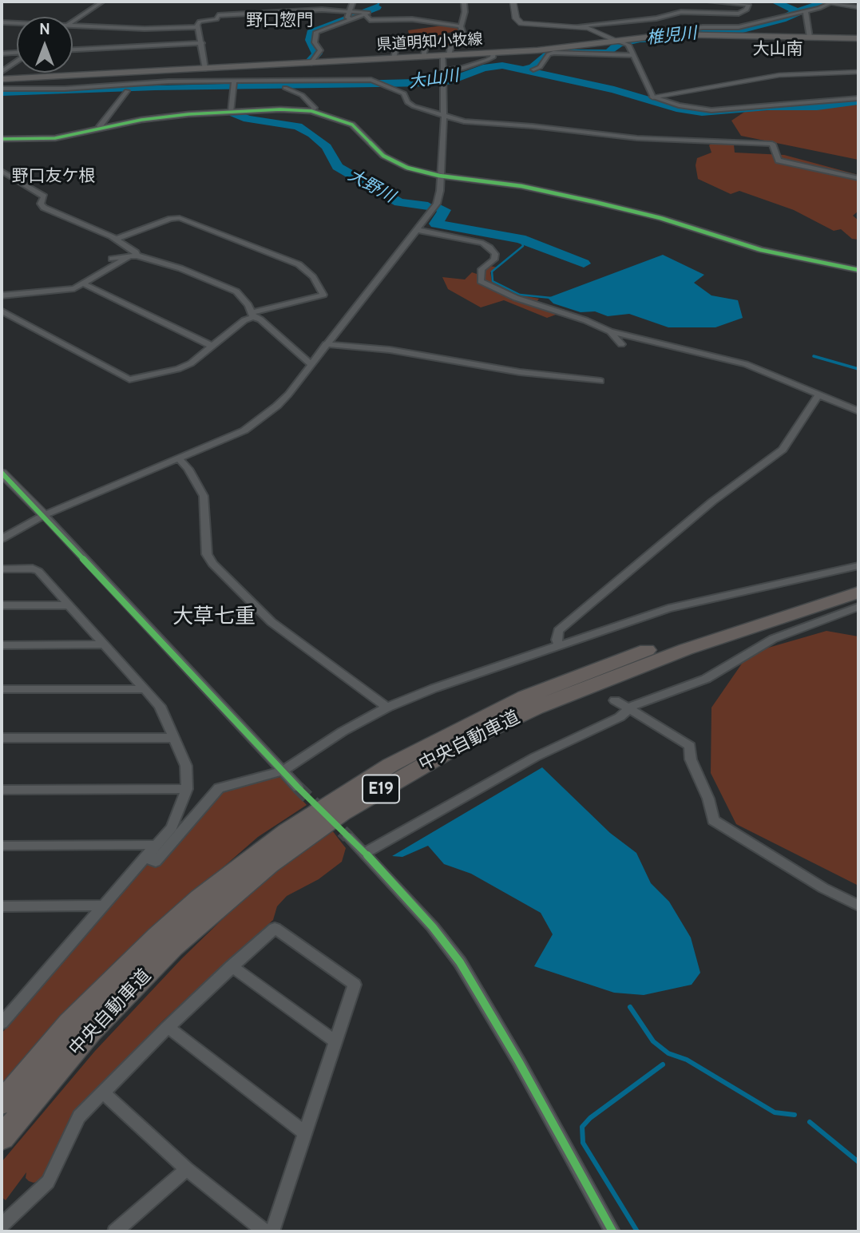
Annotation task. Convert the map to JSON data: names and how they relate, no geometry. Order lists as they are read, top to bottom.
{
  "streets": {
    "highway": ["中央自動車道", "E19"],
    "main road": ["県道明知小牧線"]
  },
  "districts": [
    "野口惣門",
    "大山南",
    "野口友ケ根",
    "大草七重"
  ],
  "water": ["椎児川", "大山川", "大野川"],
  "north": "top"
}
